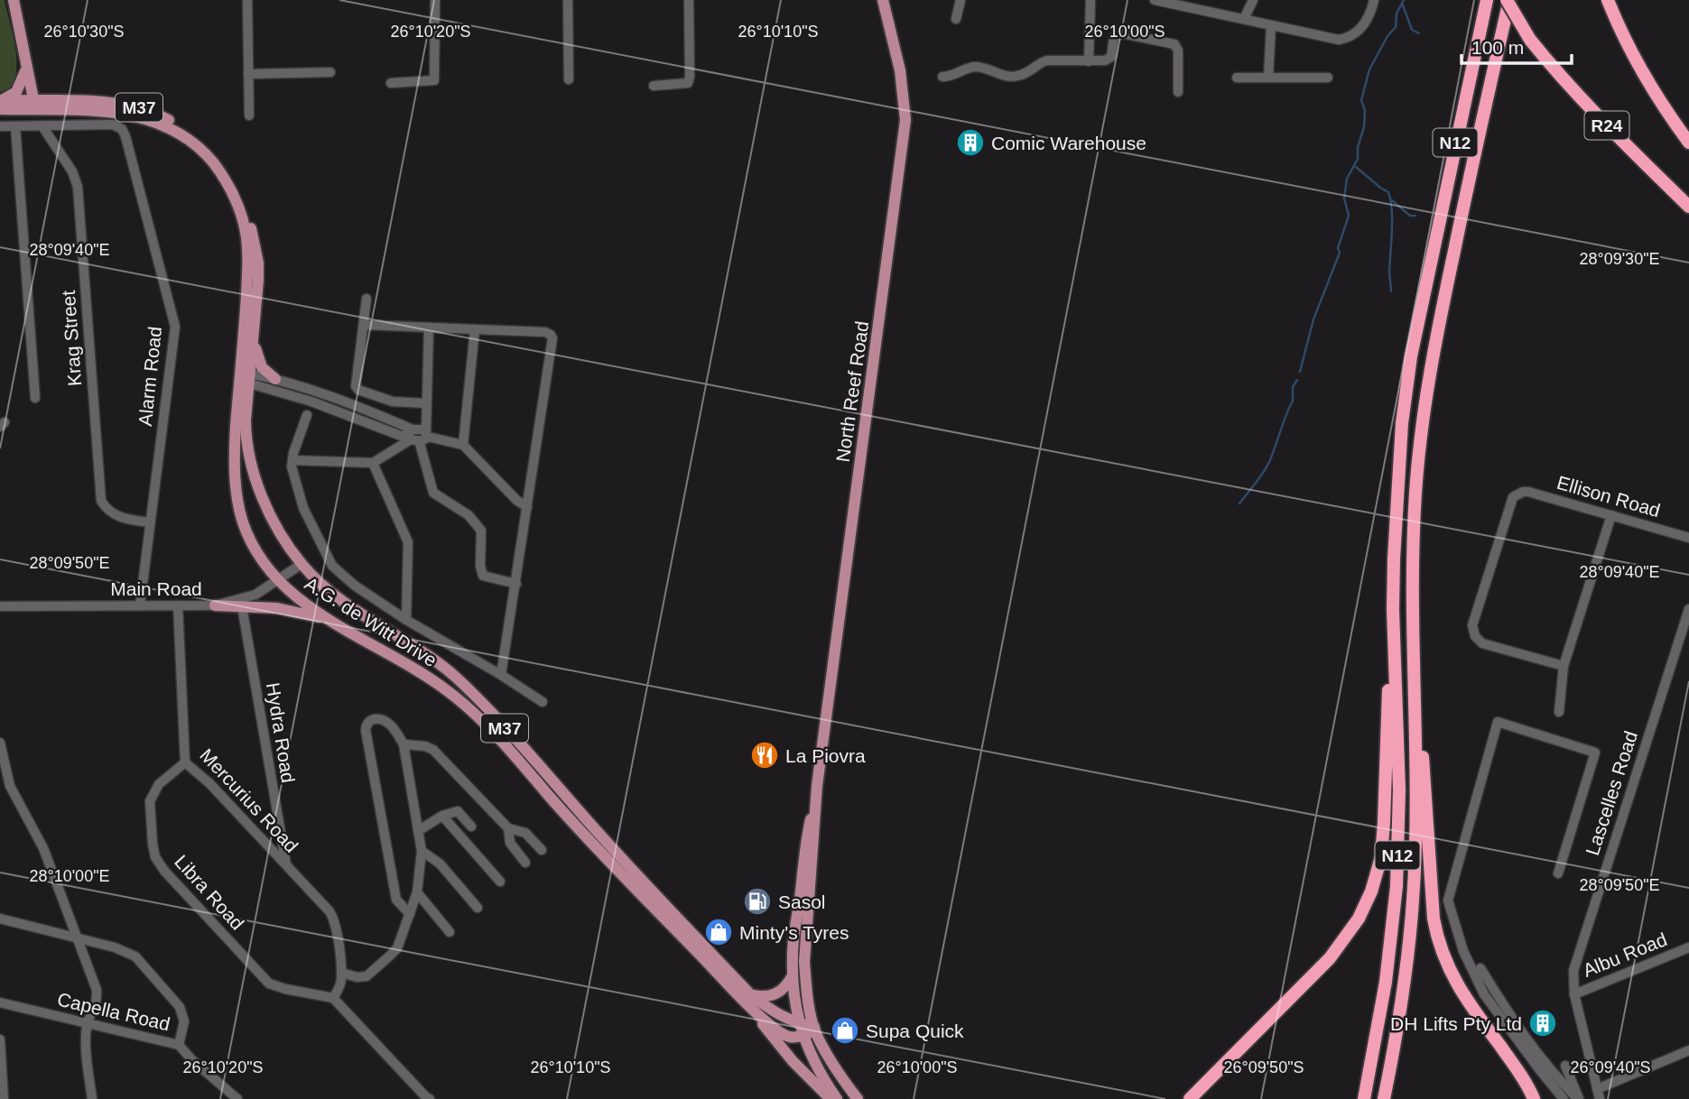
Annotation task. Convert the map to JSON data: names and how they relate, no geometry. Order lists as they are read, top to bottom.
{
  "streets": {
    "highway": ["R24", "N12"],
    "main road": ["M37", "North Reef Road", "A.G. de Witt Drive"],
    "street": [
      "Krag Street",
      "Alarm Road",
      "Ellison Road",
      "Main Road",
      "Hydra Road",
      "Lascelles Road",
      "Mercurius Road",
      "Libra Road",
      "Albu Road",
      "Capella Road"
    ]
  },
  "crossings": [
    ["R24", "N12"],
    ["Krag Street", "Alarm Road"],
    ["Alarm Road", "Main Road"],
    ["North Reef Road", "A.G. de Witt Drive"],
    ["Main Road", "A.G. de Witt Drive"],
    ["Main Road", "Mercurius Road"],
    ["Hydra Road", "Mercurius Road"],
    ["Lascelles Road", "Albu Road"],
    ["Mercurius Road", "Libra Road"]
  ],
  "places": {
    "building": ["Comic Warehouse", "DH Lifts Pty Ltd"],
    "restaurant": ["La Piovra"],
    "fuel station": ["Sasol"],
    "shop": ["Minty's Tyres", "Supa Quick"]
  },
  "scale_bar": "100 m",
  "coordinates": [
    "26°10'30\"S",
    "26°10'20\"S",
    "26°10'10\"S",
    "26°10'00\"S",
    "28°09'40\"E",
    "28°09'30\"E",
    "28°09'50\"E",
    "28°10'00\"E",
    "26°09'50\"S",
    "26°09'40\"S"
  ]
}
